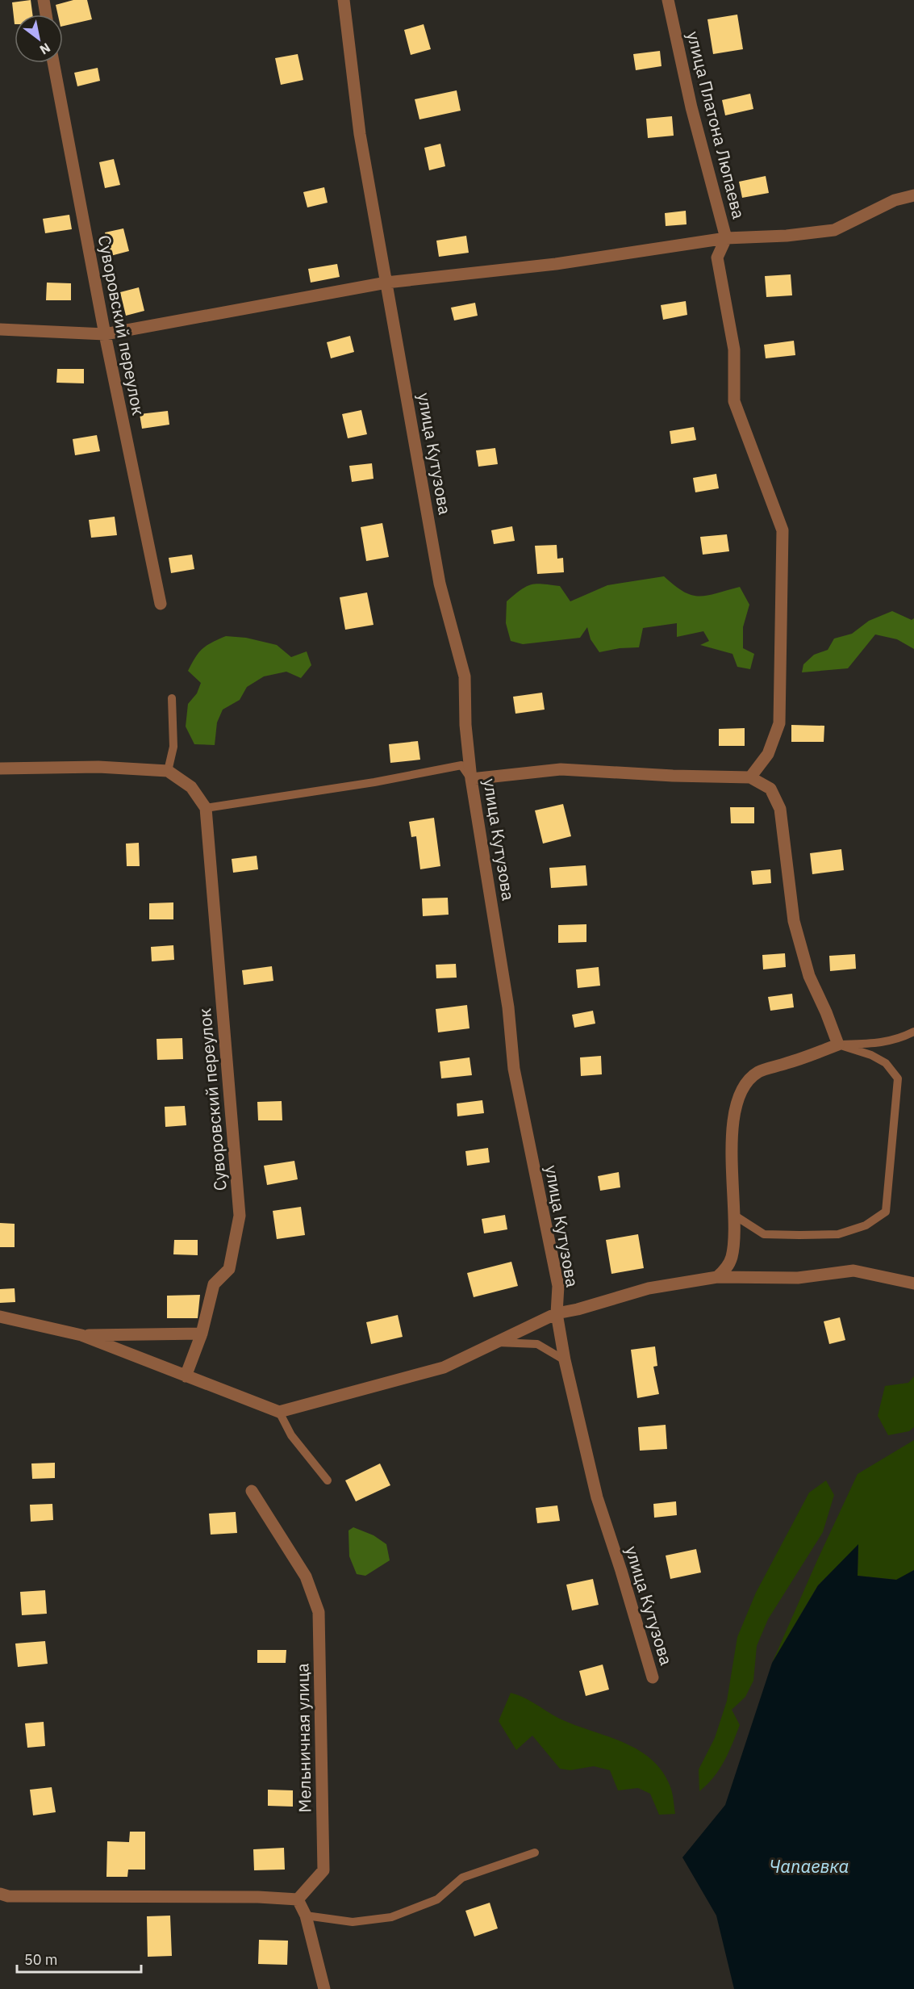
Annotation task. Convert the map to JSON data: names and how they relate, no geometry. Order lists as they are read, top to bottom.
{
  "streets": {
    "street": [
      "улица Платона Люпаева",
      "Суворовский переулок",
      "улица Кутузова",
      "Мельничная улица"
    ]
  },
  "water": ["Чапаевка"],
  "scale_bar": "50 m",
  "north": "bottom right"
}
